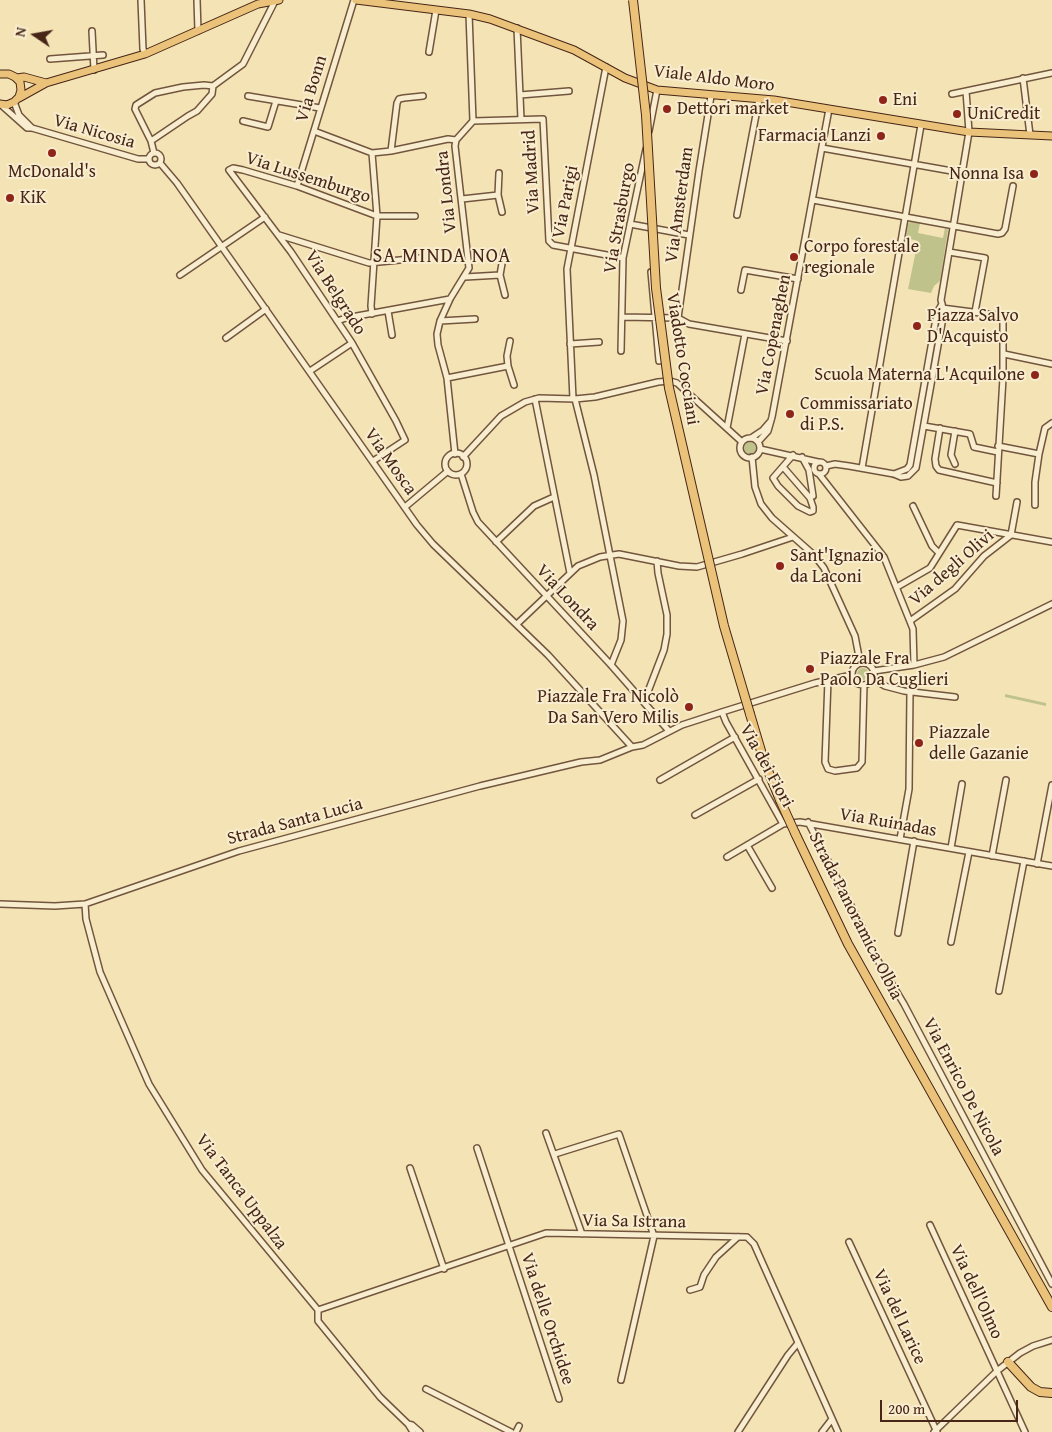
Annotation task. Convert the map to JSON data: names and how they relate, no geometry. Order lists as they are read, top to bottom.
{
  "streets": {
    "highway": ["Viadotto Cocciani", "Strada Panoramica Olbia"],
    "main road": ["Viale Aldo Moro"],
    "street": [
      "Via Bonn",
      "Via Nicosia",
      "Via Madrid",
      "Via Lussemburgo",
      "Via Londra",
      "Via Parigi",
      "Via Amsterdam",
      "Via Strasburgo",
      "Via Belgrado",
      "Via Copenaghen",
      "Via Mosca",
      "Via degli Olivi",
      "Via dei Fiori",
      "Strada Santa Lucia",
      "Via Ruinadas",
      "Via Enrico De Nicola",
      "Via Tanca Uppalza",
      "Via Sa Istrana",
      "Via dell'Olmo",
      "Via del Larice",
      "Via delle Orchidee"
    ]
  },
  "crossings": [
    ["Viale Aldo Moro", "Via Bonn"],
    ["Viale Aldo Moro", "Via Parigi"],
    ["Viale Aldo Moro", "Via Amsterdam"],
    ["Viale Aldo Moro", "Via Strasburgo"],
    ["Viale Aldo Moro", "Via Copenaghen"],
    ["Via Bonn", "Via Lussemburgo"],
    ["Via Nicosia", "Via Mosca"],
    ["Via Madrid", "Via Londra"],
    ["Via Madrid", "Via Parigi"],
    ["Via Lussemburgo", "Via Belgrado"],
    ["Via Londra", "Via Parigi"],
    ["Via Londra", "Strada Santa Lucia"],
    ["Via Belgrado", "Via Mosca"],
    ["Viadotto Cocciani", "Strada Panoramica Olbia"],
    ["Via Mosca", "Strada Santa Lucia"],
    ["Via dei Fiori", "Strada Santa Lucia"],
    ["Via dei Fiori", "Via Ruinadas"],
    ["Strada Santa Lucia", "Via Tanca Uppalza"],
    ["Via Ruinadas", "Via Enrico De Nicola"],
    ["Via Tanca Uppalza", "Via Sa Istrana"],
    ["Via Sa Istrana", "Via delle Orchidee"]
  ],
  "districts": ["SA MINDA NOA"],
  "places": [
    "Eni",
    "Dettori market",
    "UniCredit",
    "Farmacia Lanzi",
    "McDonald's",
    "Nonna Isa",
    "KiK",
    "Corpo forestale regionale",
    "Piazza Salvo D'Acquisto",
    "Scuola Materna L'Acquilone",
    "Commissariato di P.S.",
    "Sant'Ignazio da Laconi",
    "Piazzale Fra Paolo Da Cuglieri",
    "Piazzale Fra Nicolò Da San Vero Milis",
    "Piazzale delle Gazanie"
  ],
  "scale_bar": "200 m",
  "north": "left"
}
